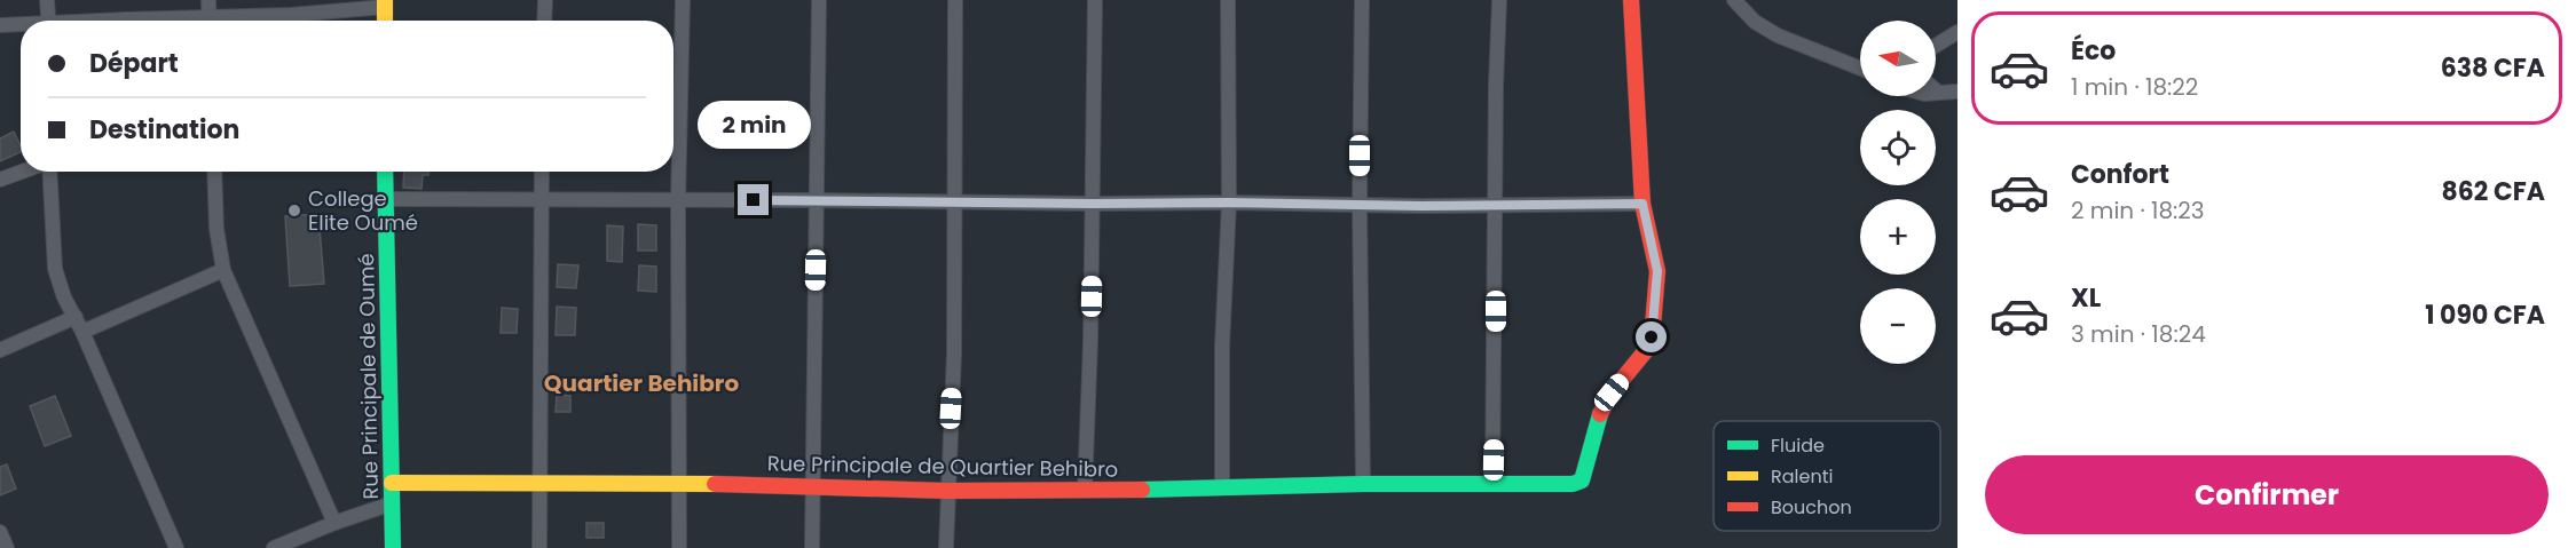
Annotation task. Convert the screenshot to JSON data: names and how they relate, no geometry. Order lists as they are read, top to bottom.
{
  "streets": {
    "street": ["Rue Principale de Oumé", "Rue Principale de Quartier Behibro"]
  },
  "crossings": [
    ["Rue Principale de Oumé", "Rue Principale de Quartier Behibro"]
  ],
  "districts": ["Quartier Behibro"],
  "places": ["College Elite Oumé"],
  "legend": ["Fluide", "Ralenti", "Bouchon"],
  "north": "left",
  "page": {
    "list": [
      {
        "name": "Éco",
        "note": "1 min · 18:22",
        "value": "638 CFA"
      },
      {
        "name": "Confort",
        "note": "2 min · 18:23",
        "value": "862 CFA"
      },
      {
        "name": "XL",
        "note": "3 min · 18:24",
        "value": "1 090 CFA"
      }
    ],
    "map_buttons": ["+", "−"],
    "banner": ["Départ", "Destination"],
    "bubble": "2 min",
    "buttons": "Confirmer"
  }
}
